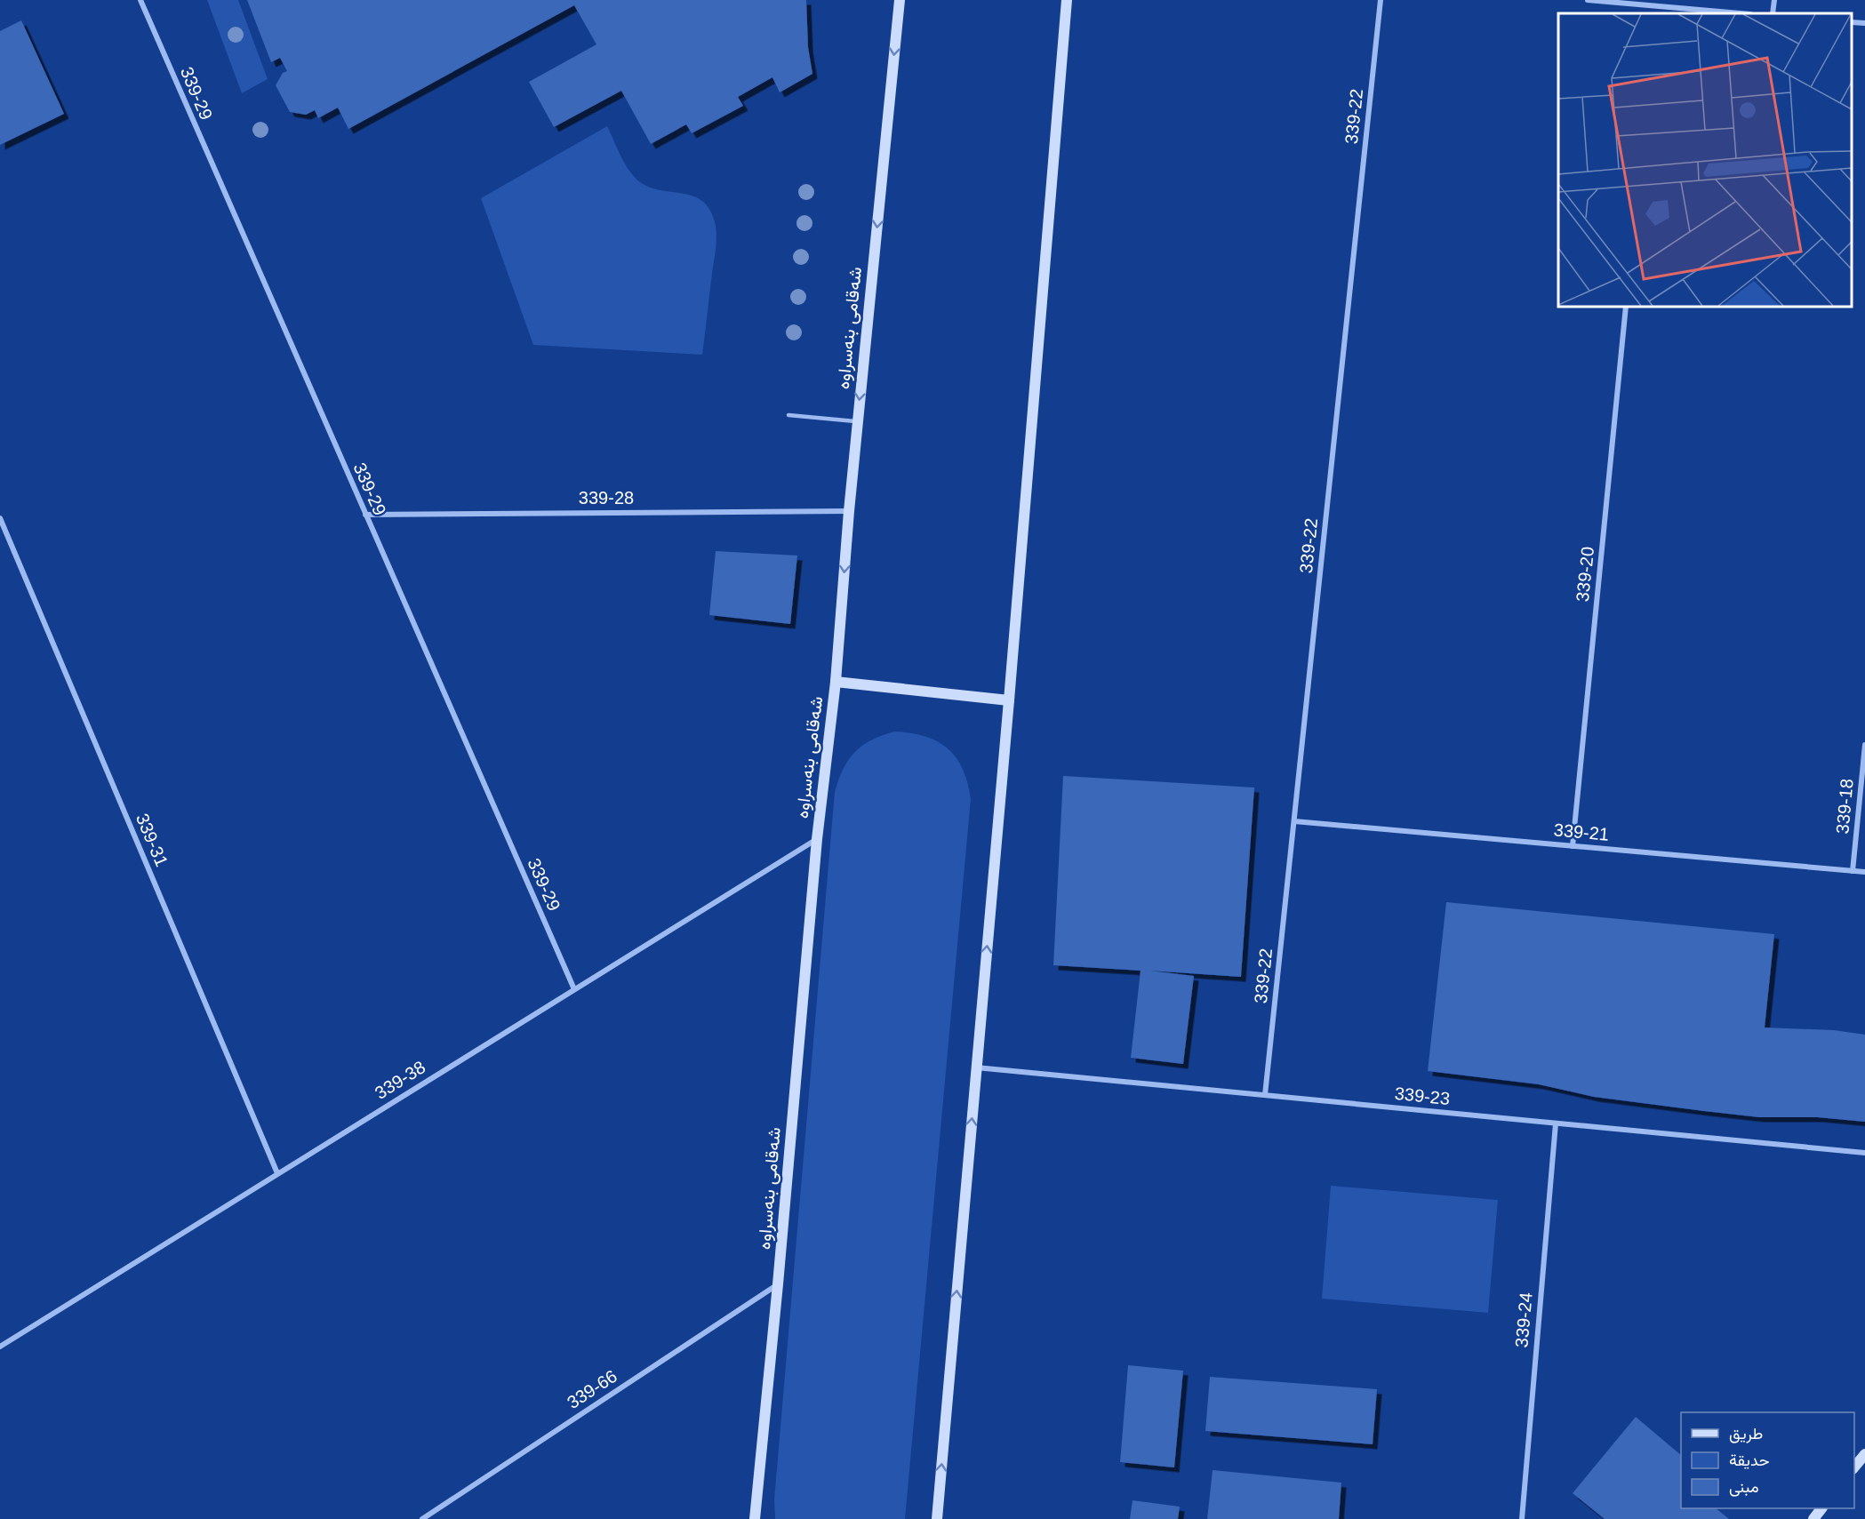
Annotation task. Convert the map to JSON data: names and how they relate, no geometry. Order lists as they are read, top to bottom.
{
  "streets": {
    "main road": ["شەقامی بنەسراوە"],
    "street": [
      "339-29",
      "339-22",
      "339-28",
      "339-20",
      "339-18",
      "339-21",
      "339-31",
      "339-38",
      "339-23",
      "339-24",
      "339-66"
    ]
  },
  "crossings": [
    ["339-29", "339-28"],
    ["339-29", "339-38"],
    ["339-22", "339-21"],
    ["339-22", "339-23"],
    ["شەقامی بنەسراوە", "339-28"],
    ["شەقامی بنەسراوە", "339-38"],
    ["شەقامی بنەسراوە", "339-66"],
    ["339-20", "339-21"],
    ["339-18", "339-21"],
    ["339-31", "339-38"],
    ["339-23", "339-24"]
  ],
  "one_way": ["شەقامی بنەسراوە"],
  "legend": ["طريق", "حديقة", "مبنى"]
}
